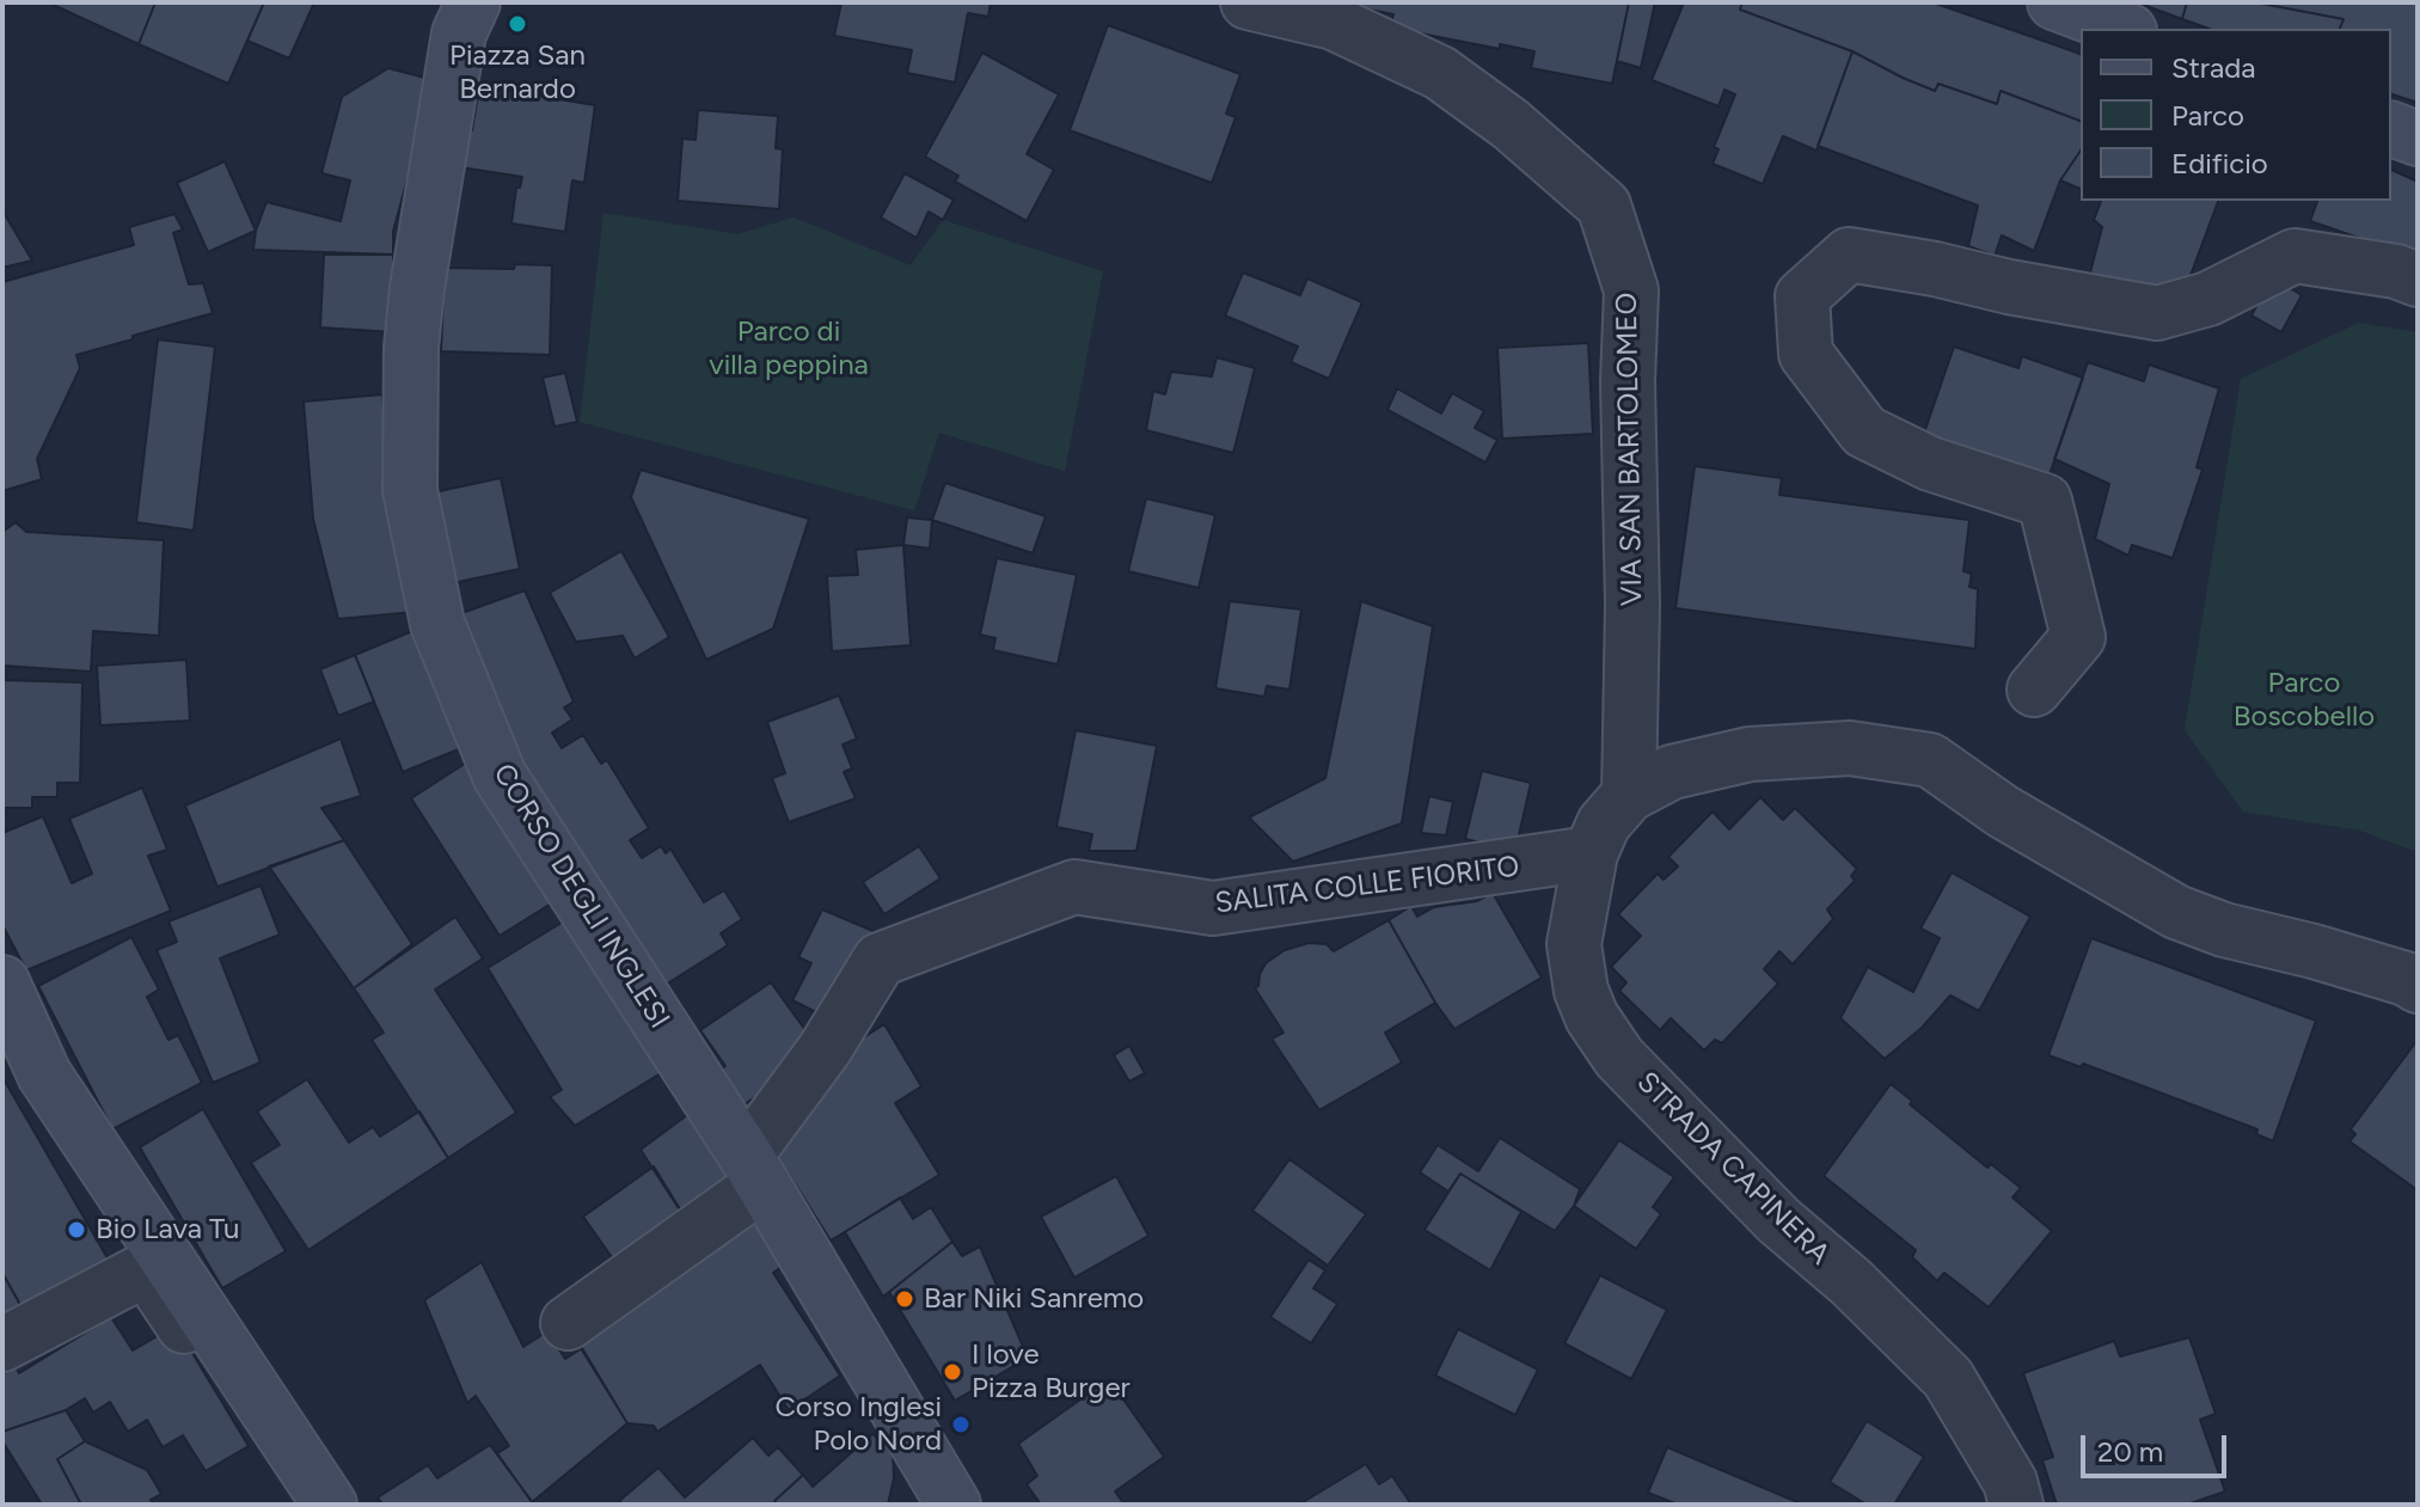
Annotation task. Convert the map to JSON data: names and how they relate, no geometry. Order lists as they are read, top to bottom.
{
  "streets": {
    "main road": ["CORSO DEGLI INGLESI"],
    "street": ["VIA SAN BARTOLOMEO", "SALITA COLLE FIORITO", "STRADA CAPINERA"]
  },
  "crossings": [
    ["VIA SAN BARTOLOMEO", "STRADA CAPINERA"],
    ["SALITA COLLE FIORITO", "CORSO DEGLI INGLESI"],
    ["SALITA COLLE FIORITO", "STRADA CAPINERA"]
  ],
  "parks": ["Parco di villa peppina", "Parco Boscobello"],
  "places": [
    "Piazza San Bernardo",
    "Bio Lava Tu",
    "Bar Niki Sanremo",
    "I love Pizza Burger",
    "Corso Inglesi Polo Nord"
  ],
  "legend": ["Strada", "Parco", "Edificio"],
  "scale_bar": "20 m"
}
